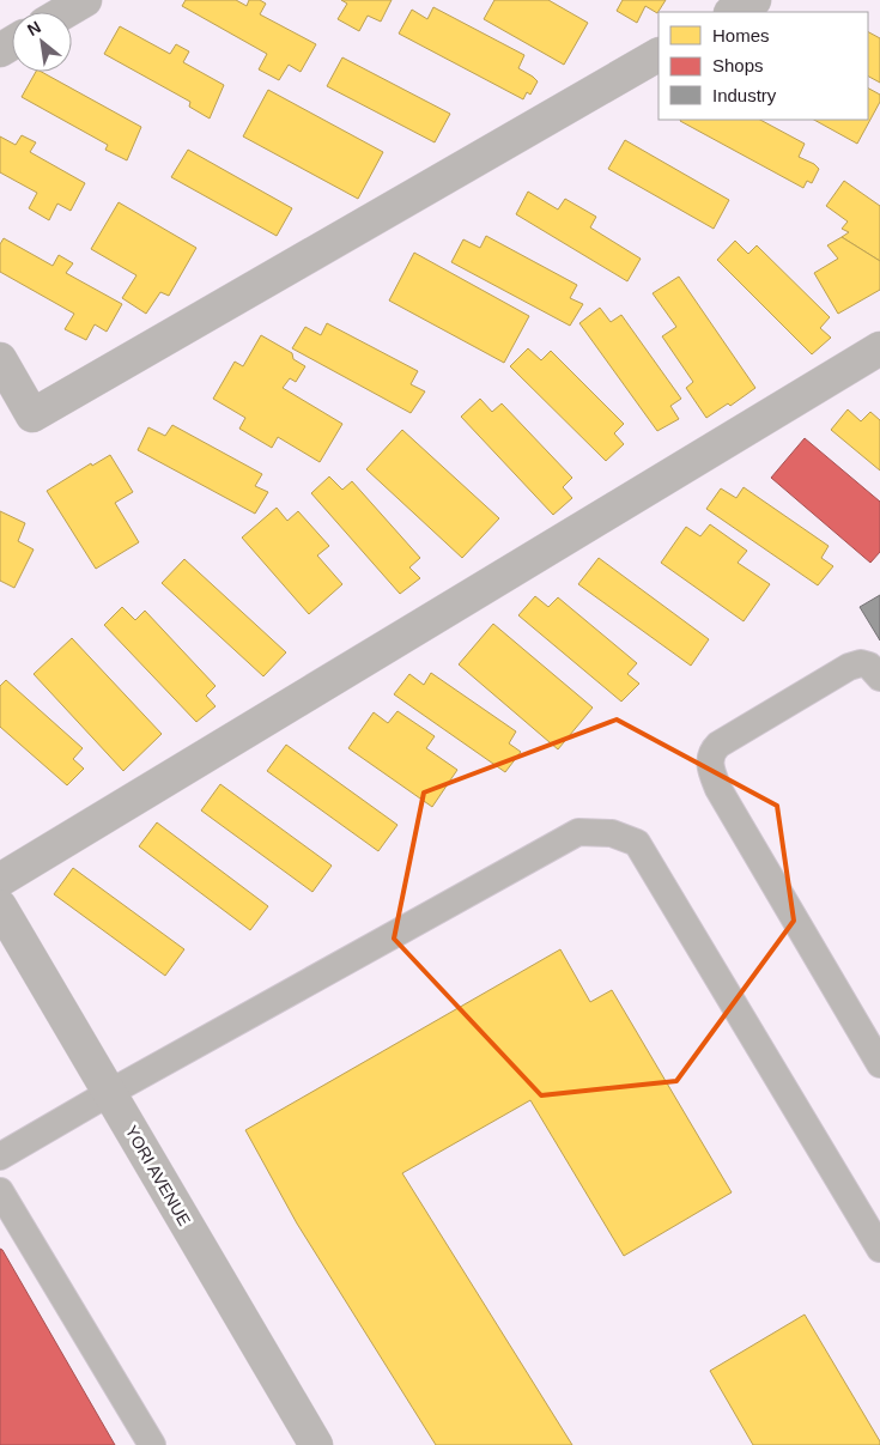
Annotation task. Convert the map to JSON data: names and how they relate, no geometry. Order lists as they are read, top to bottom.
{
  "streets": {
    "street": ["YORI AVENUE"]
  },
  "legend": ["Homes", "Shops", "Industry"],
  "north": "top left"
}
